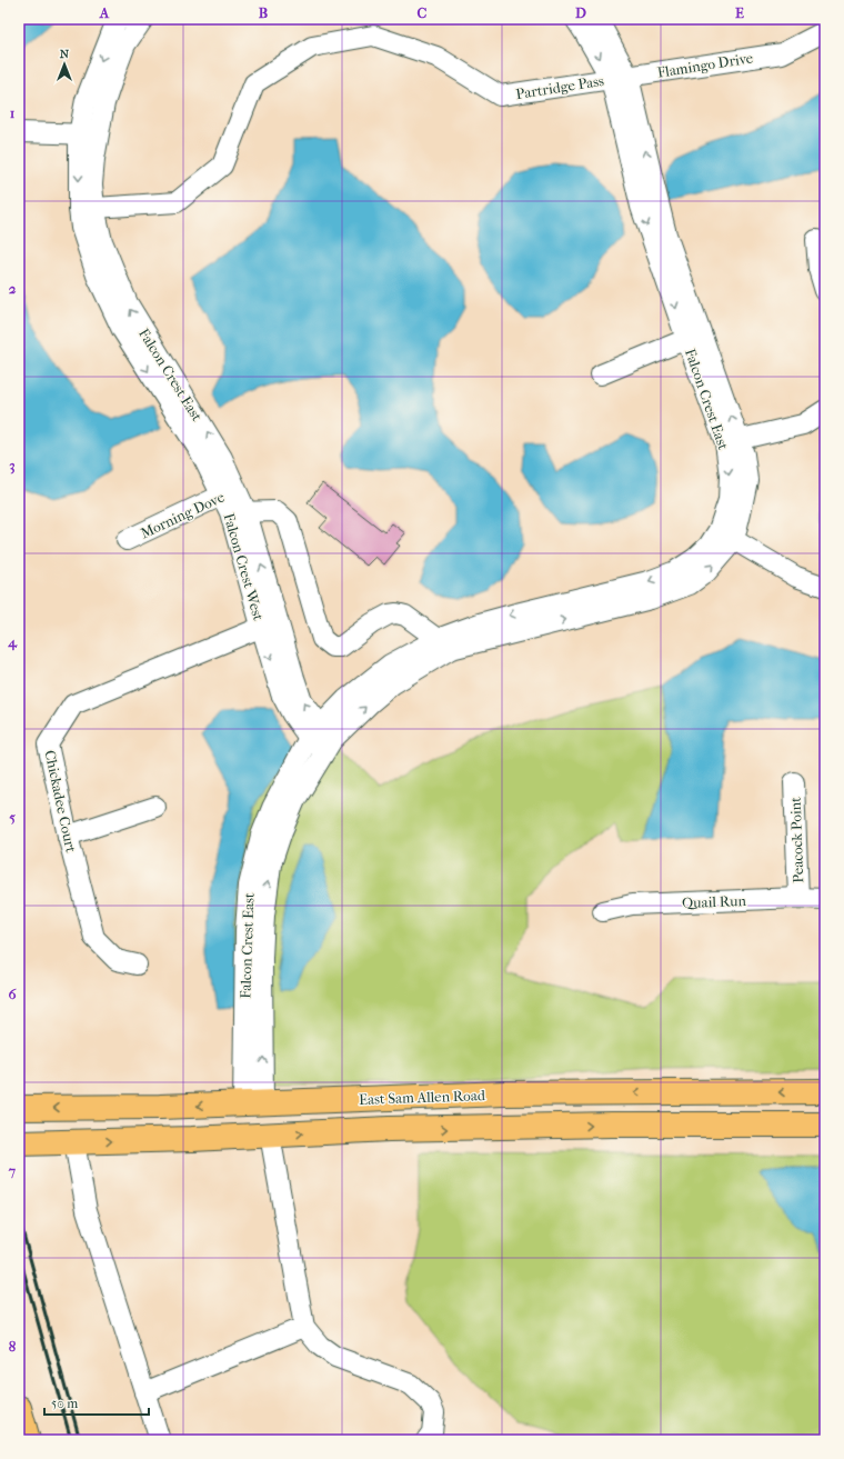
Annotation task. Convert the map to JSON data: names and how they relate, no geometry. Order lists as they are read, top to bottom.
{
  "streets": {
    "main road": ["East Sam Allen Road"],
    "street": [
      "Flamingo Drive",
      "Partridge Pass",
      "Falcon Crest East",
      "Morning Dove",
      "Falcon Crest West",
      "Chickadee Court",
      "Peacock Point",
      "Quail Run"
    ]
  },
  "crossings": [
    ["Flamingo Drive", "Partridge Pass"],
    ["Flamingo Drive", "Falcon Crest East"],
    ["Partridge Pass", "Falcon Crest East"],
    ["Partridge Pass", "Falcon Crest West"],
    ["Falcon Crest East", "Falcon Crest West"],
    ["Falcon Crest East", "East Sam Allen Road"],
    ["Morning Dove", "Falcon Crest West"],
    ["Falcon Crest West", "Chickadee Court"],
    ["Peacock Point", "Quail Run"]
  ],
  "scale_bar": "50 m",
  "north": "top",
  "grid": {
    "columns": [
      "A",
      "B",
      "C",
      "D",
      "E"
    ],
    "rows": [
      "1",
      "2",
      "3",
      "4",
      "5",
      "6",
      "7",
      "8"
    ]
  }
}
